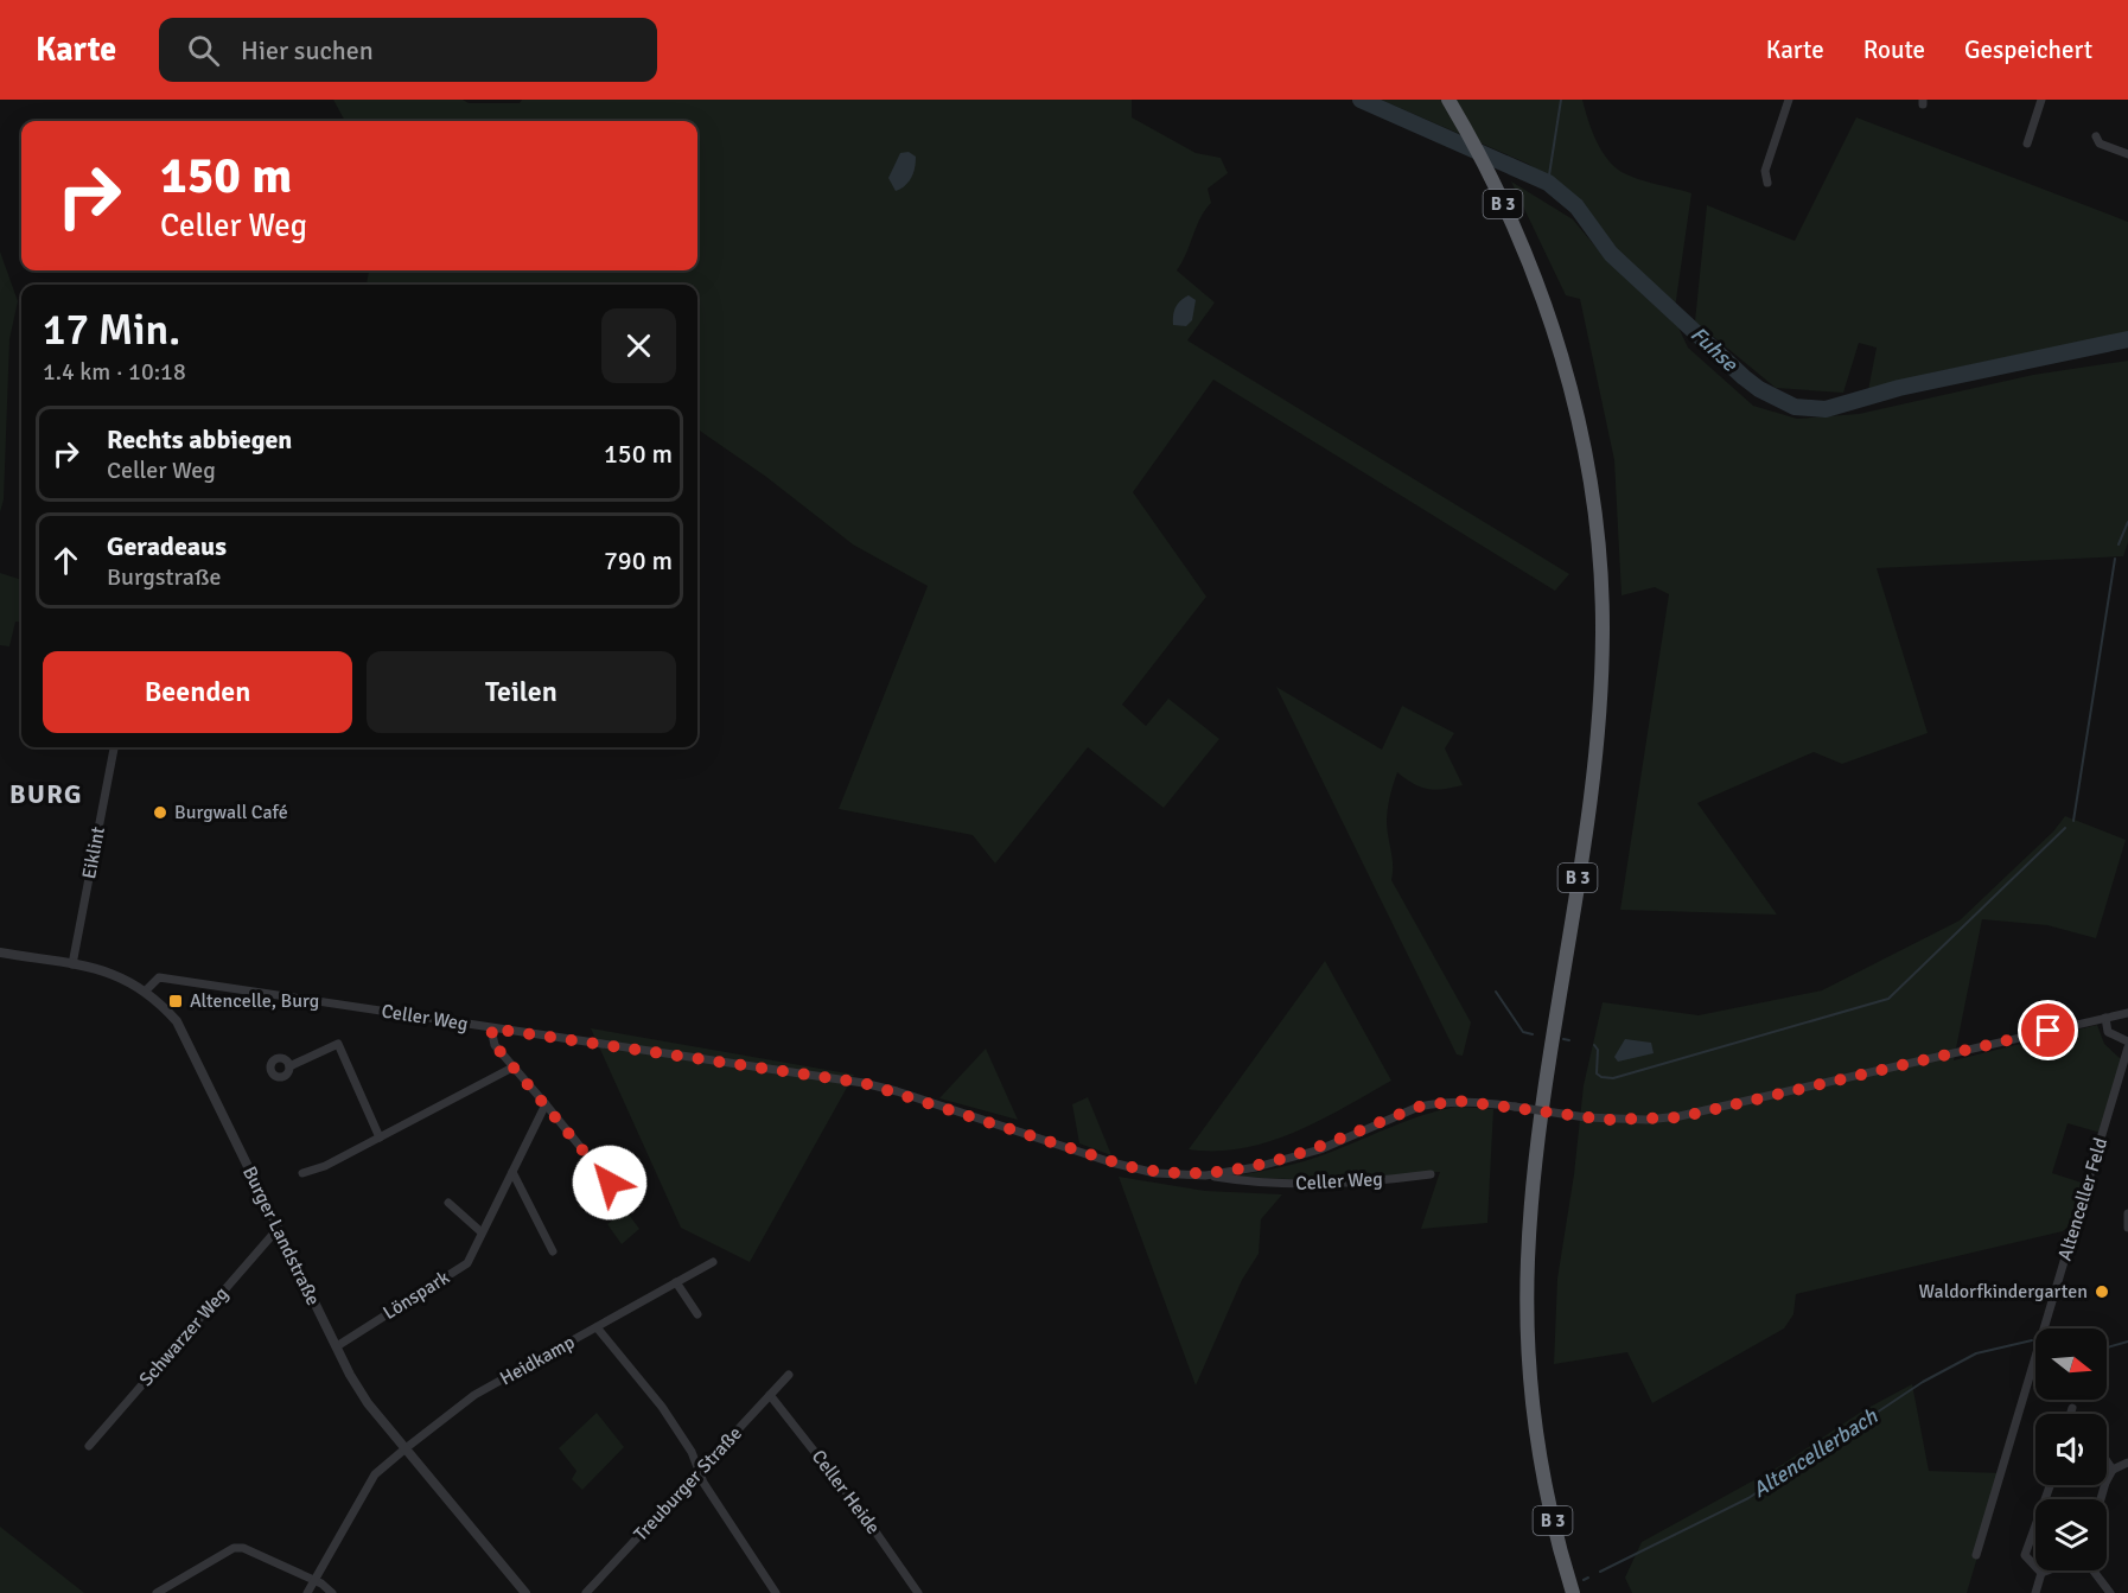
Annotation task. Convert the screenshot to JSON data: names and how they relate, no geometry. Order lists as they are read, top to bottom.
{
  "streets": {
    "highway": ["B 3"],
    "street": [
      "Eiklint",
      "Celler Weg",
      "Altenceller Feld",
      "Burger Landstraße",
      "Lönspark",
      "Schwarzer Weg",
      "Heidkamp",
      "Treuburger Straße",
      "Celler Heide"
    ]
  },
  "crossings": [
    ["Eiklint", "Burger Landstraße"],
    ["Celler Weg", "Burger Landstraße"],
    ["Burger Landstraße", "Lönspark"],
    ["Burger Landstraße", "Schwarzer Weg"],
    ["Burger Landstraße", "Heidkamp"],
    ["Treuburger Straße", "Celler Heide"]
  ],
  "districts": ["BURG"],
  "water": ["Fuhse", "Altencellerbach"],
  "places": {
    "other": ["Burgwall Café", "Waldorfkindergarten"],
    "transit": ["Altencelle, Burg"]
  },
  "north": "right",
  "page": {
    "header": "Karte",
    "search": "Hier suchen",
    "nav": ["Karte", "Route", "Gespeichert"],
    "turn": ["150 m", "Celler Weg"],
    "heading": ["17 Min.", "1.4 km · 10:18"],
    "list": [
      {
        "name": "Rechts abbiegen",
        "note": "Celler Weg",
        "value": "150 m"
      },
      {
        "name": "Geradeaus",
        "note": "Burgstraße",
        "value": "790 m"
      }
    ],
    "buttons": ["Beenden", "Teilen"]
  }
}
